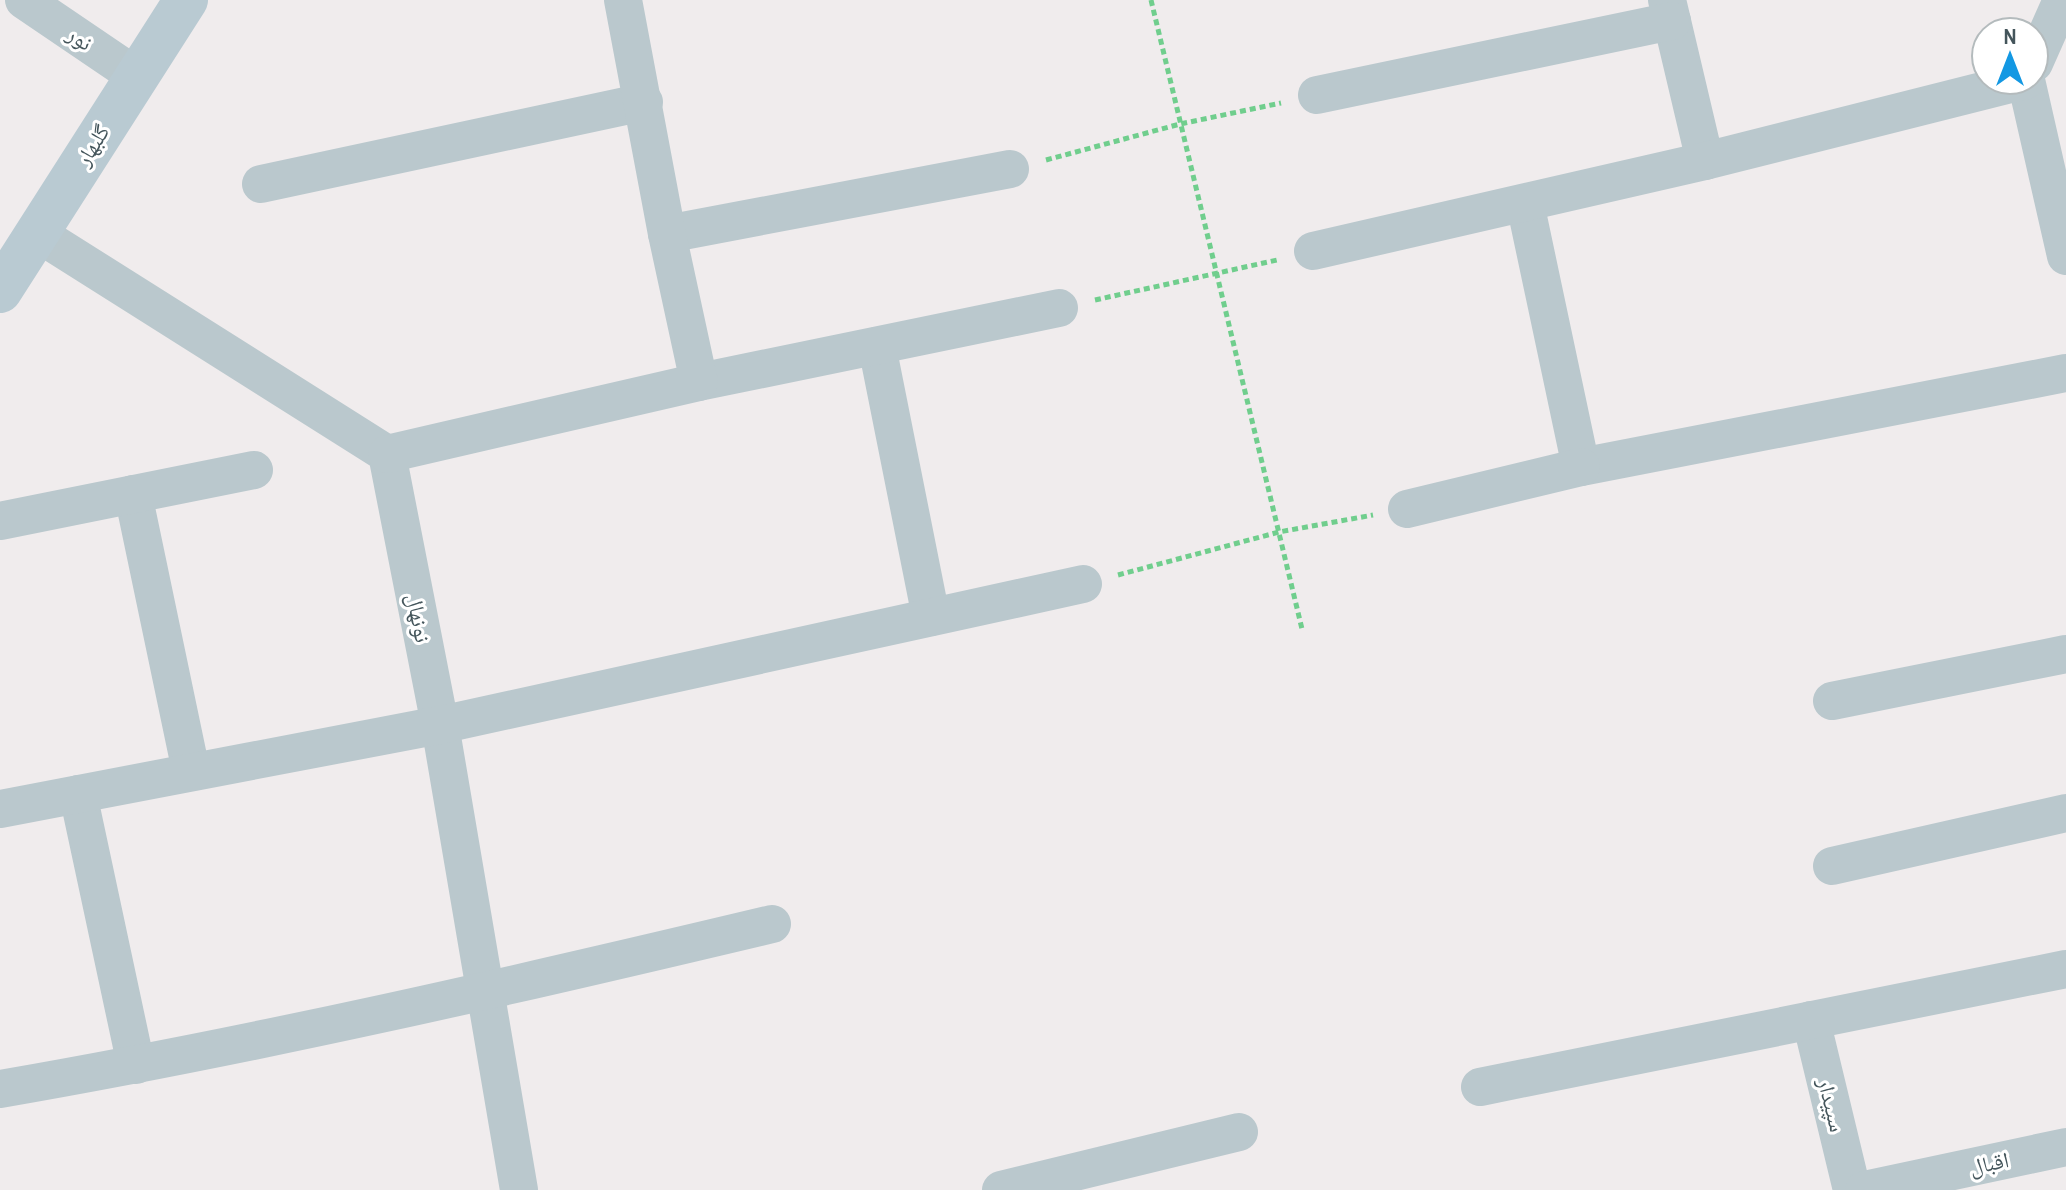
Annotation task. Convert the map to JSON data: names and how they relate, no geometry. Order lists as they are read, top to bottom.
{
  "streets": {
    "street": [
      "نور",
      "گلبهار",
      "نونهال",
      "سپیدار",
      "اقبال"
    ]
  },
  "crossings": [
    ["نور", "گلبهار"]
  ],
  "north": "top"
}
